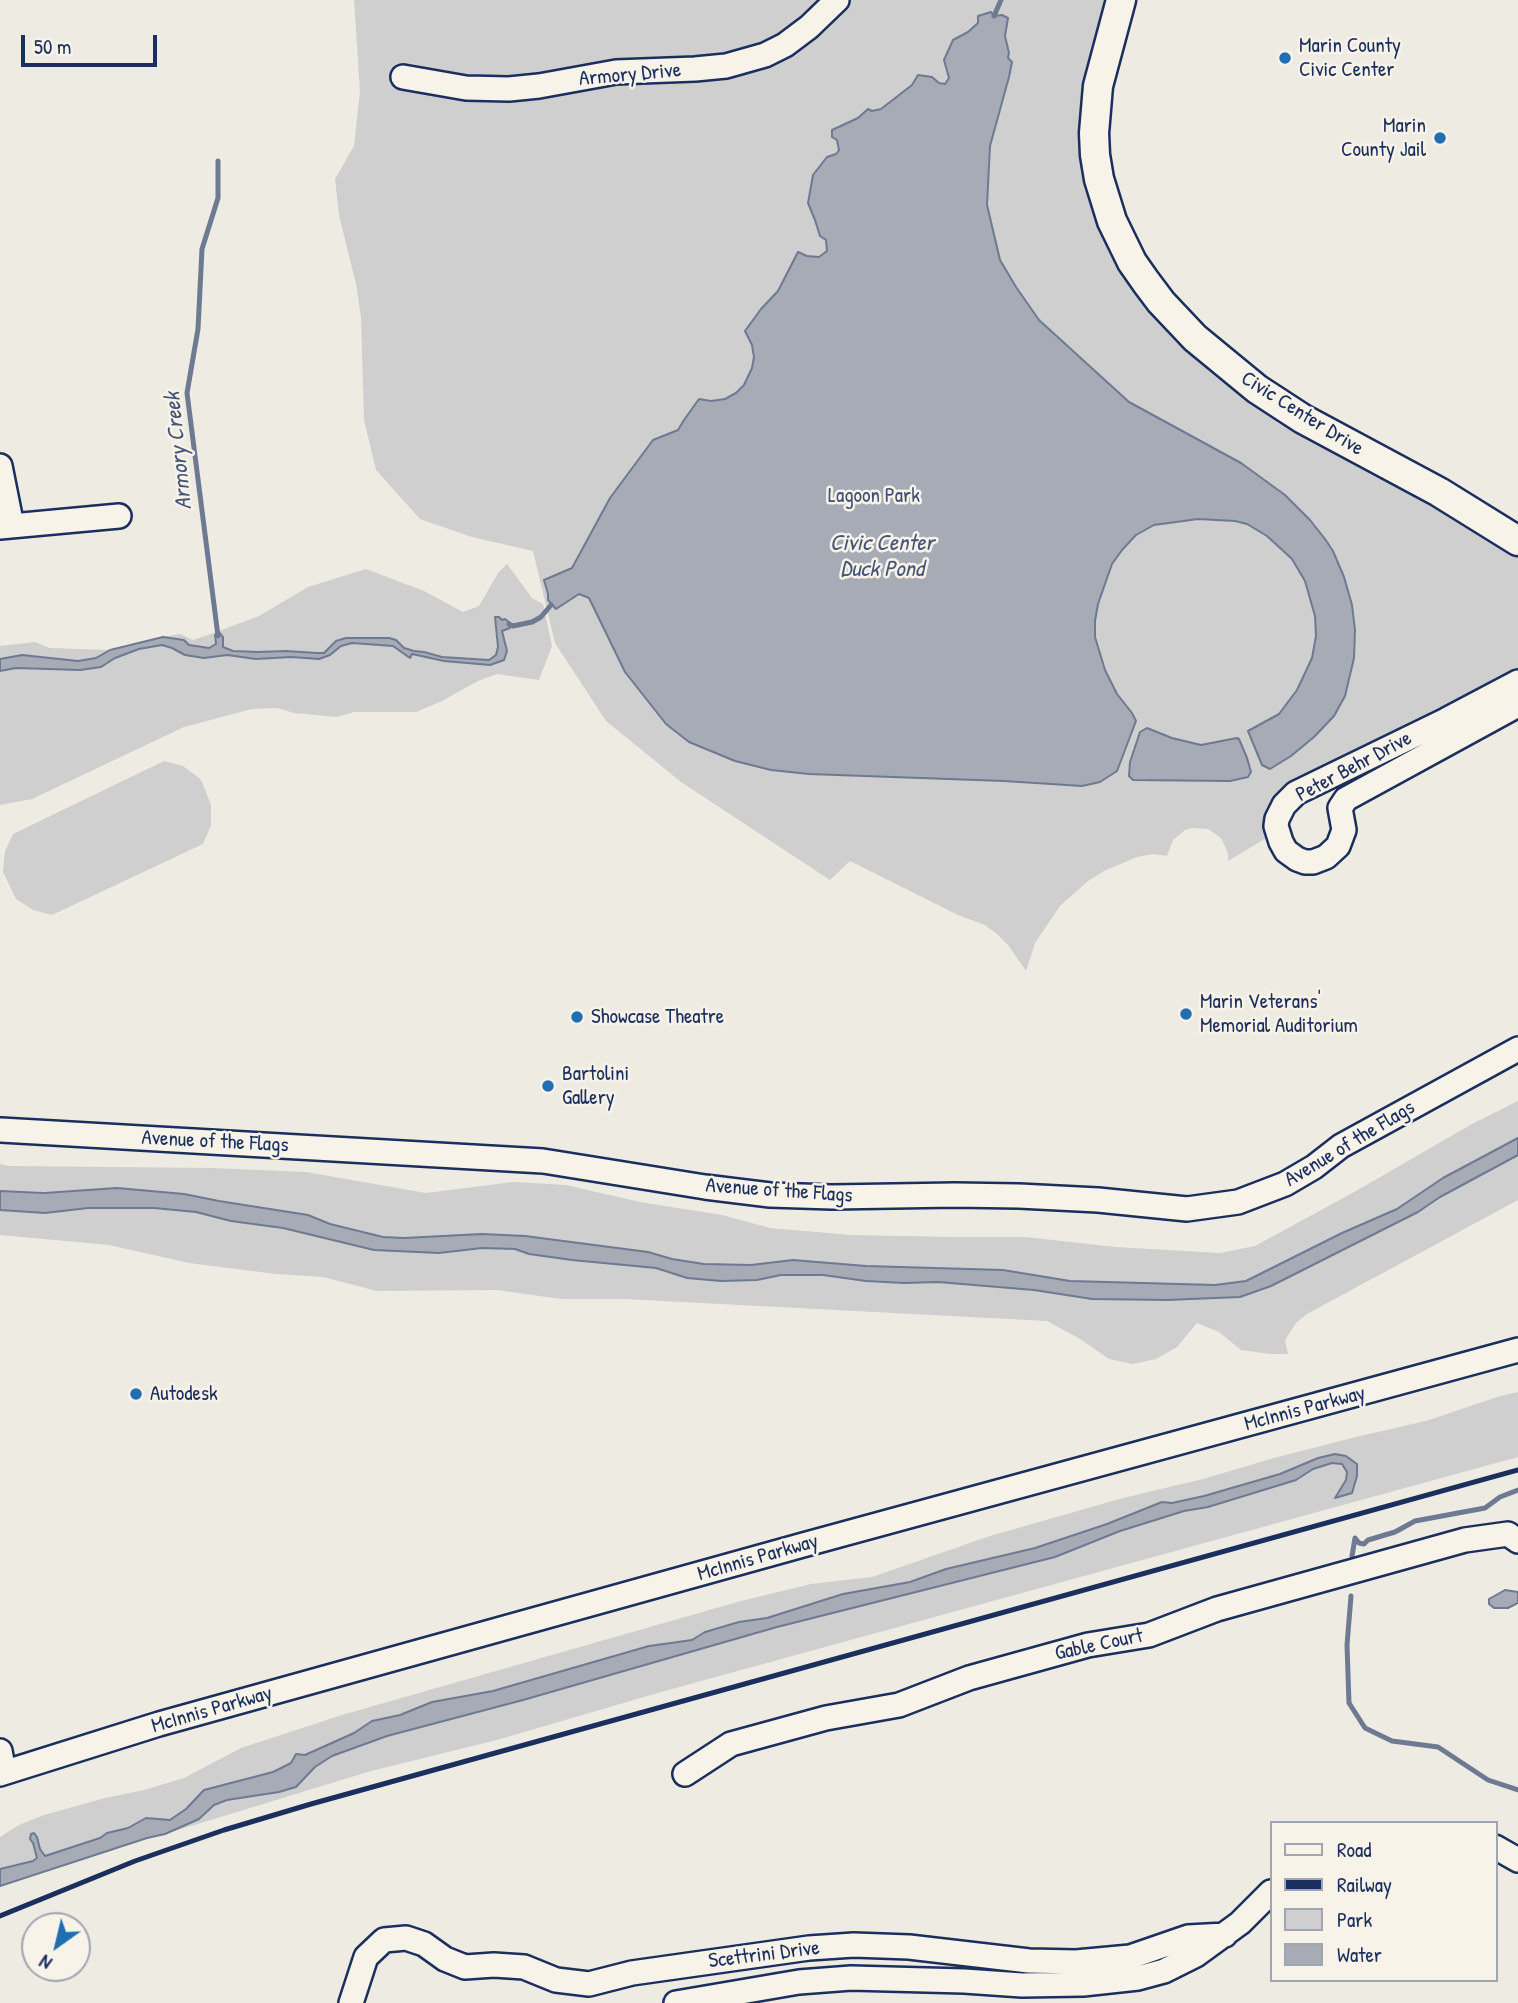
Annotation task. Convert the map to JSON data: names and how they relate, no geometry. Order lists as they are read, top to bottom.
{
  "streets": {
    "street": [
      "Armory Drive",
      "Civic Center Drive",
      "Peter Behr Drive",
      "Avenue of the Flags",
      "McInnis Parkway",
      "Gable Court",
      "Scettrini Drive"
    ]
  },
  "water": ["Armory Creek", "Civic Center Duck Pond"],
  "parks": ["Lagoon Park"],
  "places": [
    "Marin County Civic Center",
    "Marin County Jail",
    "Marin Veterans' Memorial Auditorium",
    "Showcase Theatre",
    "Bartolini Gallery",
    "Autodesk"
  ],
  "legend": [
    "Road",
    "Railway",
    "Park",
    "Water"
  ],
  "scale_bar": "50 m",
  "north": "bottom left"
}
